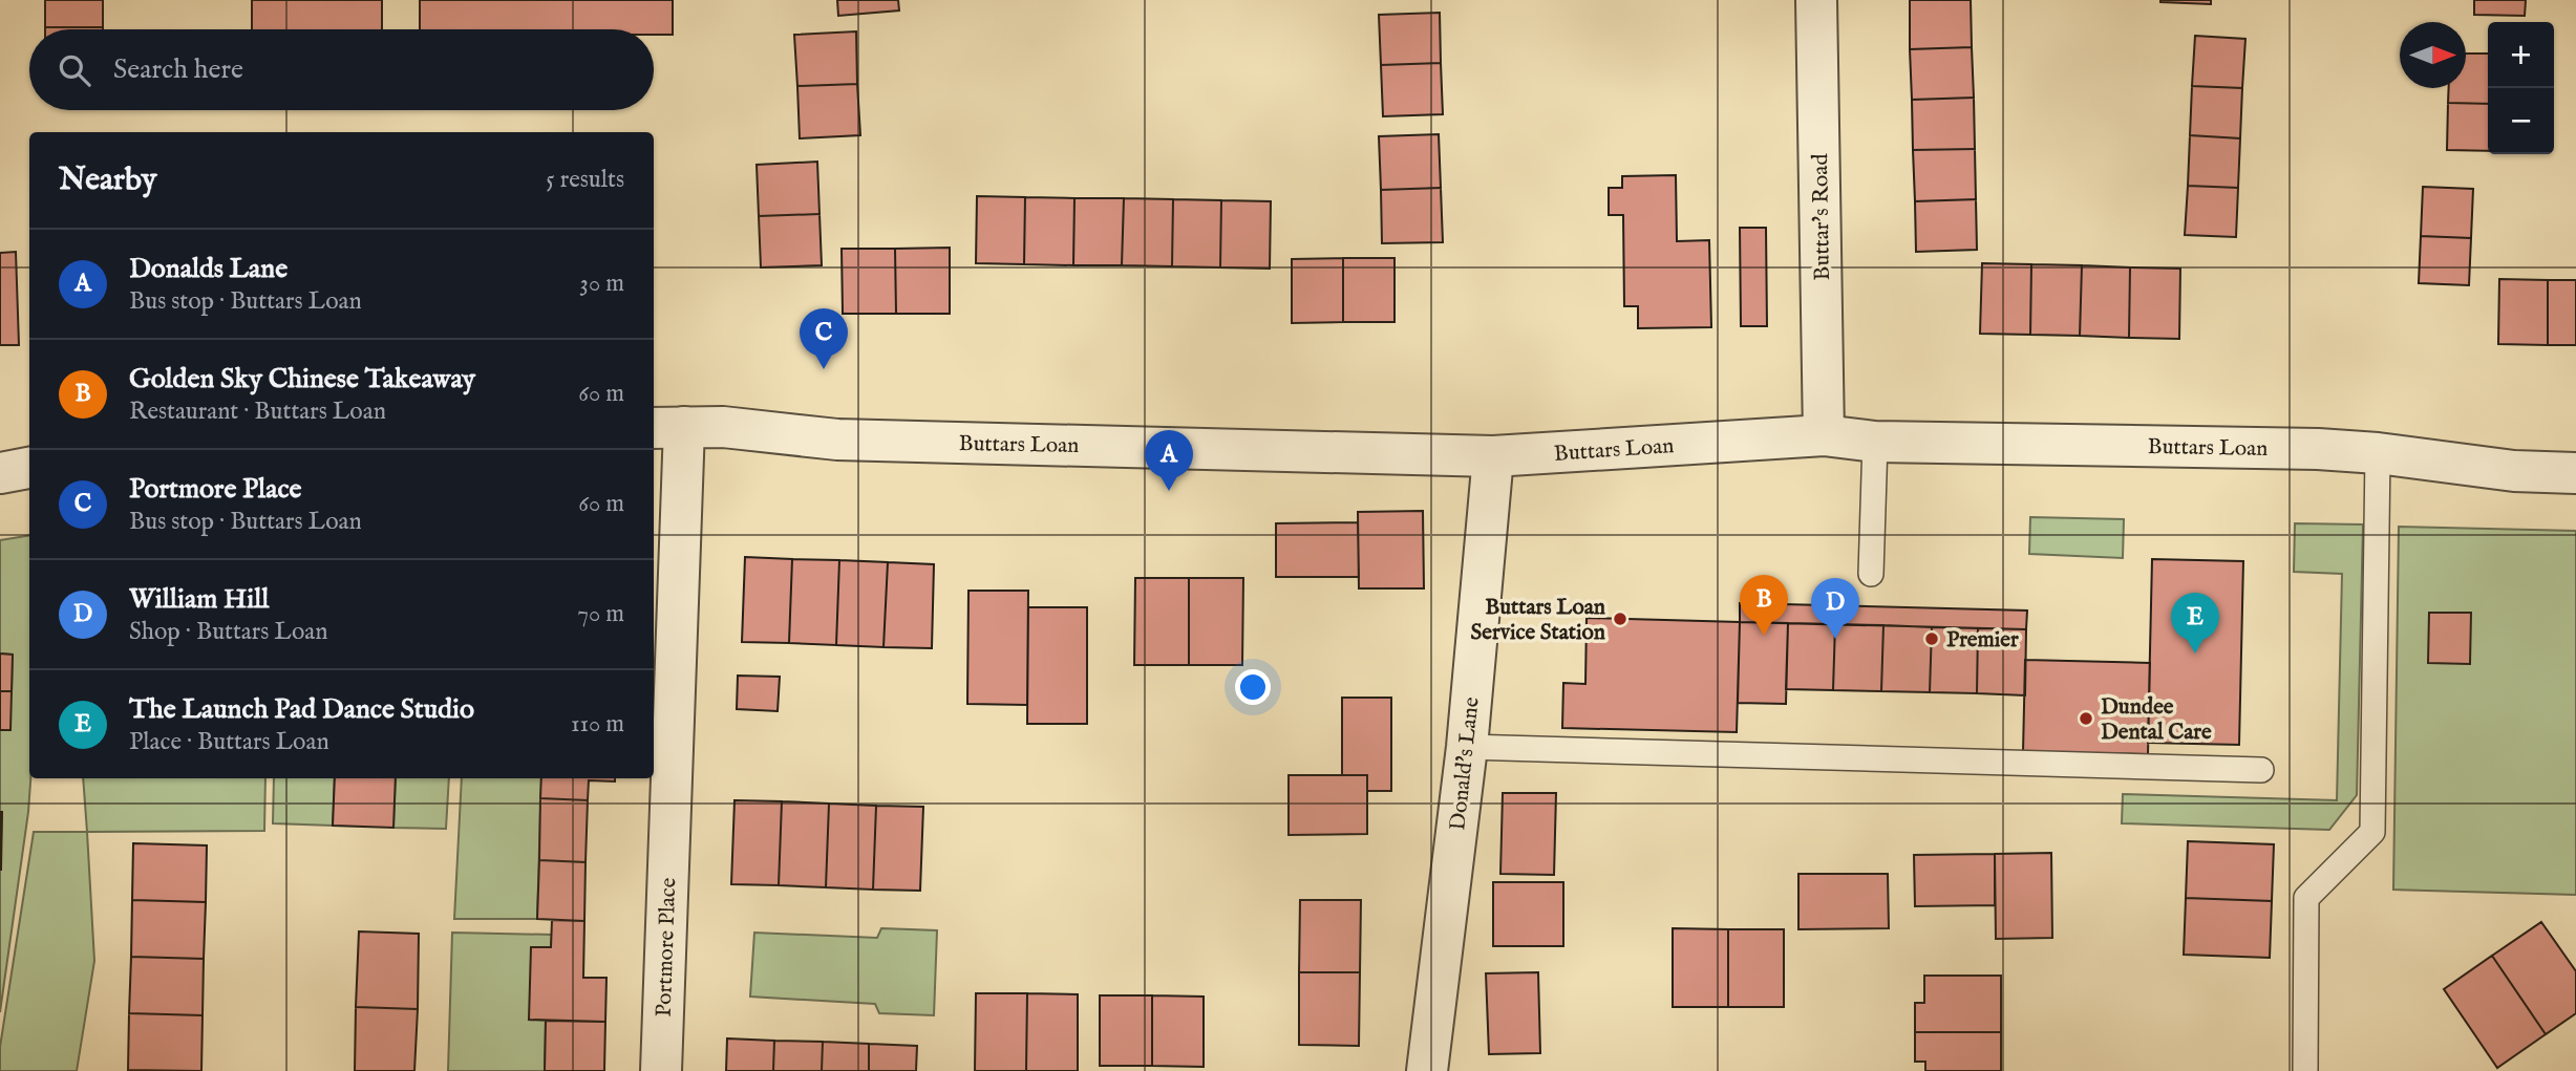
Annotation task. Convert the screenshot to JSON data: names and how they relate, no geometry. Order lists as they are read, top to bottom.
{
  "streets": {
    "street": [
      "Buttar's Road",
      "Buttars Loan",
      "Donald's Lane",
      "Portmore Place"
    ]
  },
  "crossings": [
    ["Buttar's Road", "Buttars Loan"],
    ["Buttars Loan", "Donald's Lane"],
    ["Buttars Loan", "Portmore Place"]
  ],
  "places": ["Buttars Loan Service Station", "Premier", "Dundee Dental Care"],
  "north": "right",
  "page": {
    "map_buttons": ["+", "−"],
    "search": "Search here",
    "heading": ["Nearby", "5 results"],
    "list": [
      {
        "mark": "A",
        "name": "Donalds Lane",
        "note": "Bus stop · Buttars Loan",
        "value": "30 m"
      },
      {
        "mark": "B",
        "name": "Golden Sky Chinese Takeaway",
        "note": "Restaurant · Buttars Loan",
        "value": "60 m"
      },
      {
        "mark": "C",
        "name": "Portmore Place",
        "note": "Bus stop · Buttars Loan",
        "value": "60 m"
      },
      {
        "mark": "D",
        "name": "William Hill",
        "note": "Shop · Buttars Loan",
        "value": "70 m"
      },
      {
        "mark": "E",
        "name": "The Launch Pad Dance Studio",
        "note": "Place · Buttars Loan",
        "value": "110 m"
      }
    ],
    "pins": [
      "C",
      "A",
      "B",
      "D",
      "E"
    ]
  }
}
